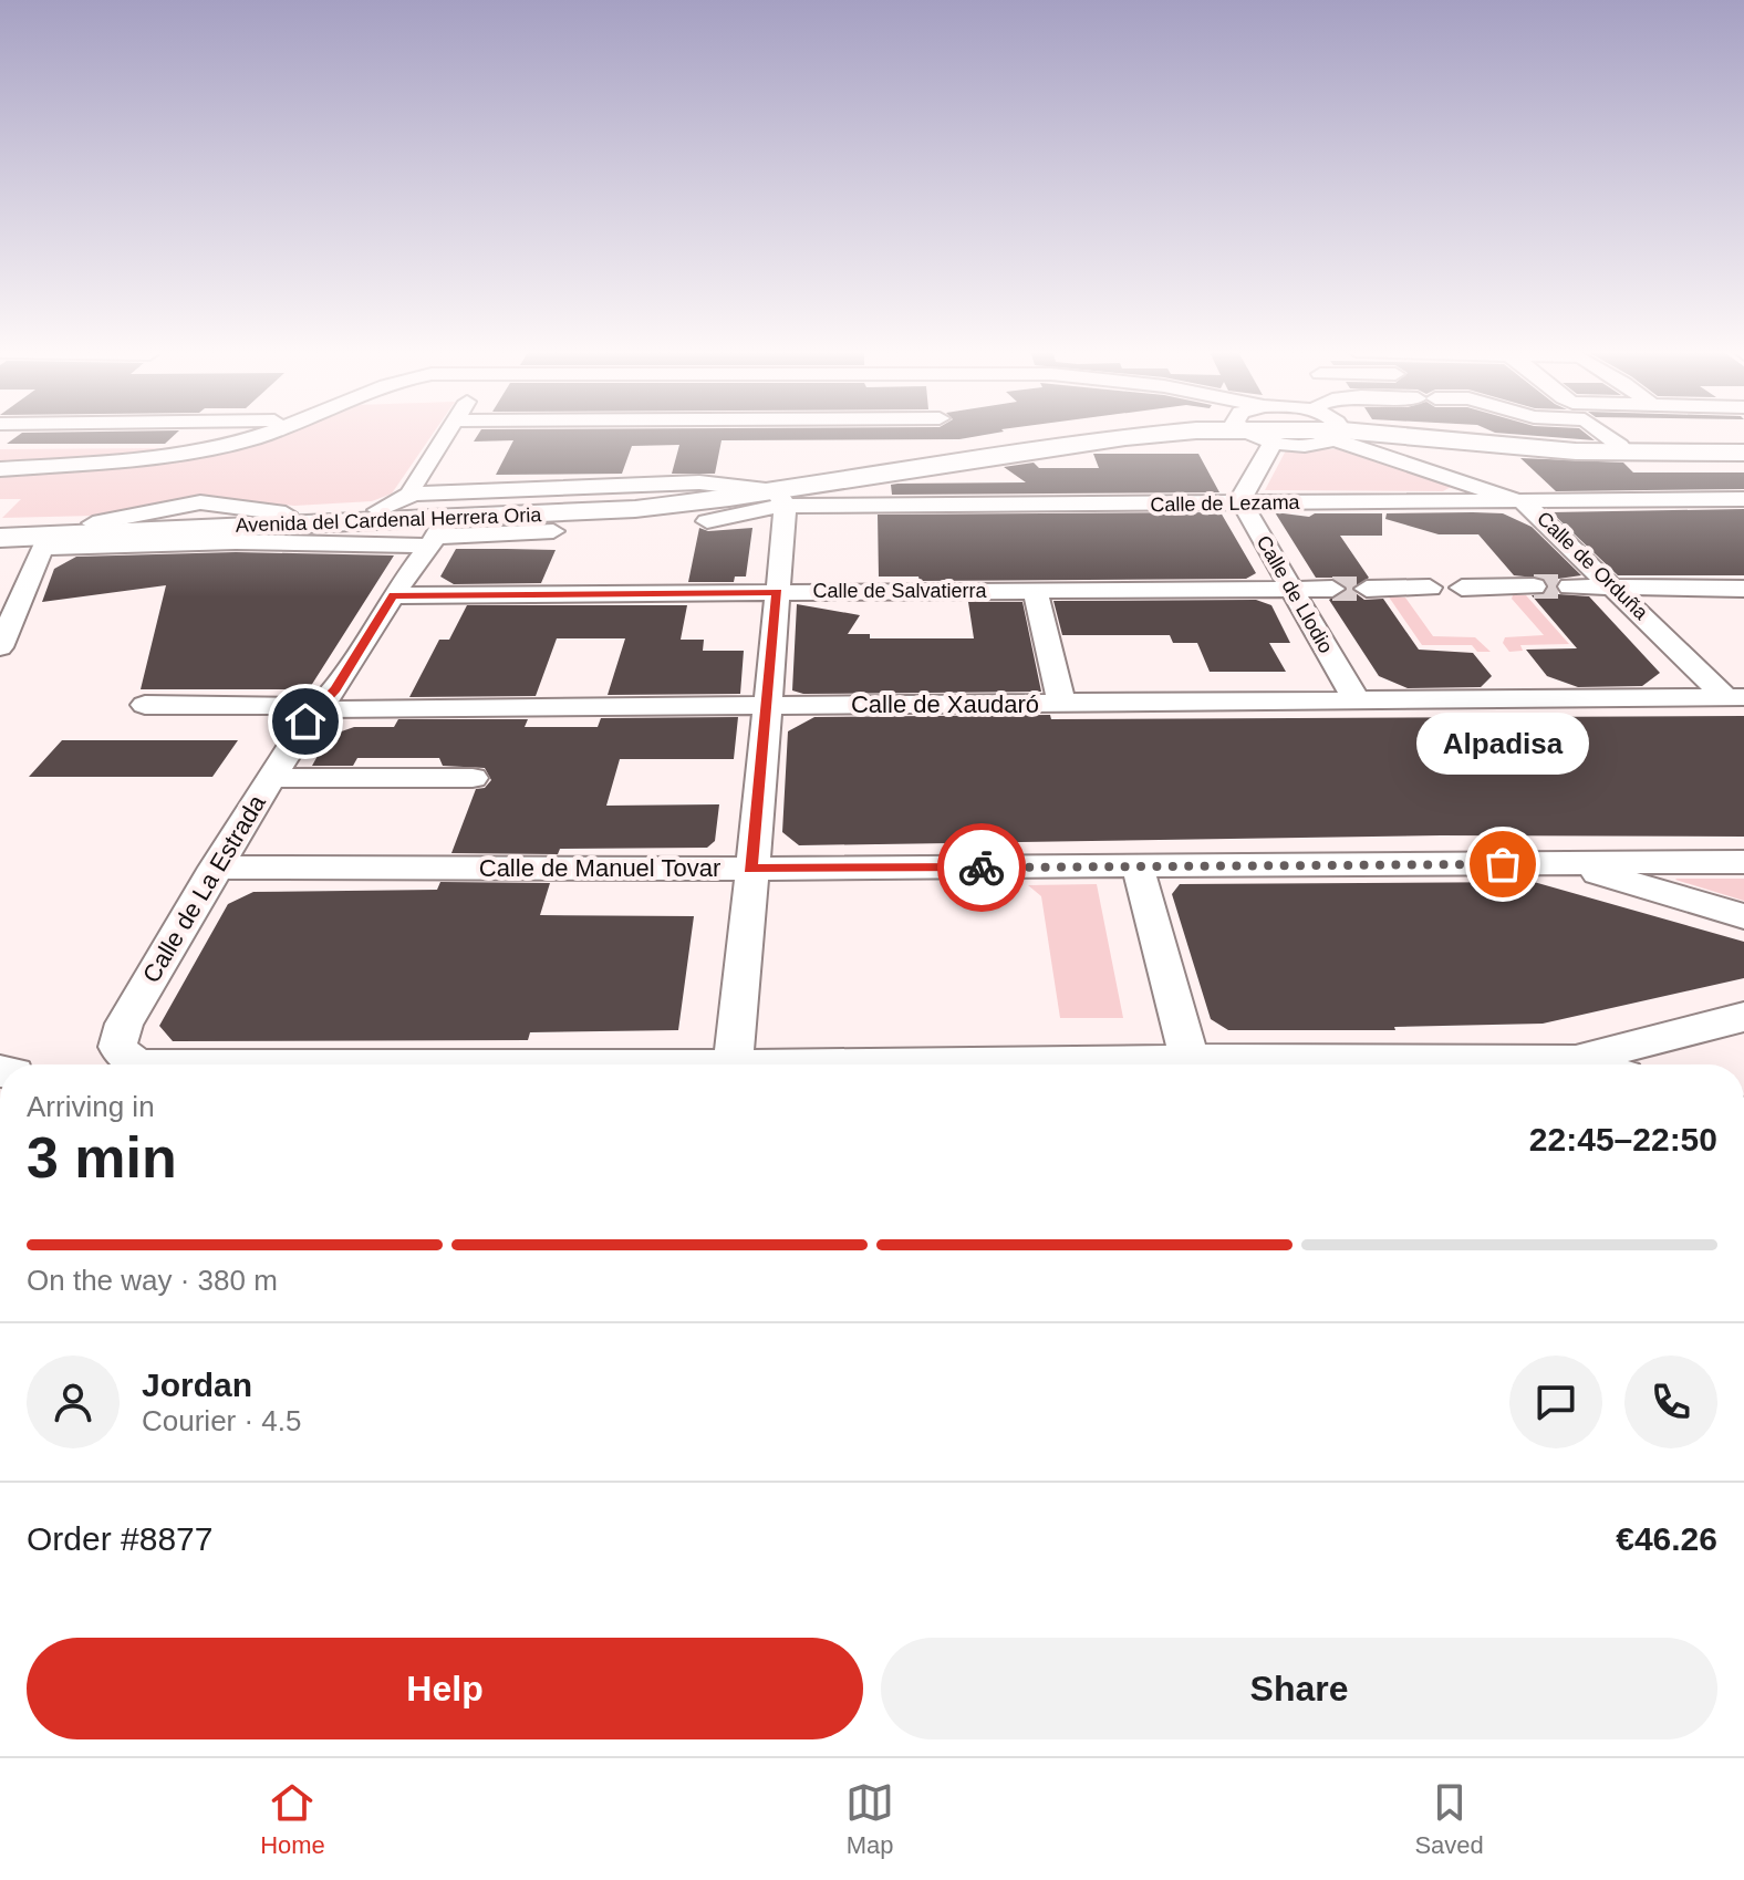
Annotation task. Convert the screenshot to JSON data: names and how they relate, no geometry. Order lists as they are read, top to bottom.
{
  "streets": {
    "main road": ["Avenida del Cardenal Herrera Oria"],
    "street": [
      "Calle de Lezama",
      "Calle de Orduña",
      "Calle de Salvatierra",
      "Calle de Llodio",
      "Calle de Xaudaró",
      "Calle de Manuel Tovar",
      "Calle de La Estrada"
    ]
  },
  "crossings": [
    ["Calle de Lezama", "Avenida del Cardenal Herrera Oria"],
    ["Calle de Lezama", "Calle de Orduña"],
    ["Calle de Lezama", "Calle de Llodio"],
    ["Avenida del Cardenal Herrera Oria", "Calle de La Estrada"],
    ["Calle de Orduña", "Calle de Xaudaró"],
    ["Calle de Salvatierra", "Calle de Llodio"],
    ["Calle de Salvatierra", "Calle de La Estrada"],
    ["Calle de Llodio", "Calle de Xaudaró"],
    ["Calle de Xaudaró", "Calle de La Estrada"],
    ["Calle de Manuel Tovar", "Calle de La Estrada"]
  ],
  "places": ["Alpadisa"],
  "page": {
    "bubble": "Alpadisa",
    "heading": ["3 min", "Arriving in", "22:45–22:50"],
    "panel": [
      "Jordan",
      "Courier · 4.5",
      "Order #8877",
      "€46.26"
    ],
    "bar": "On the way · 380 m",
    "buttons": ["Help", "Share"],
    "tabs": ["Home", "Map", "Saved"]
  }
}
